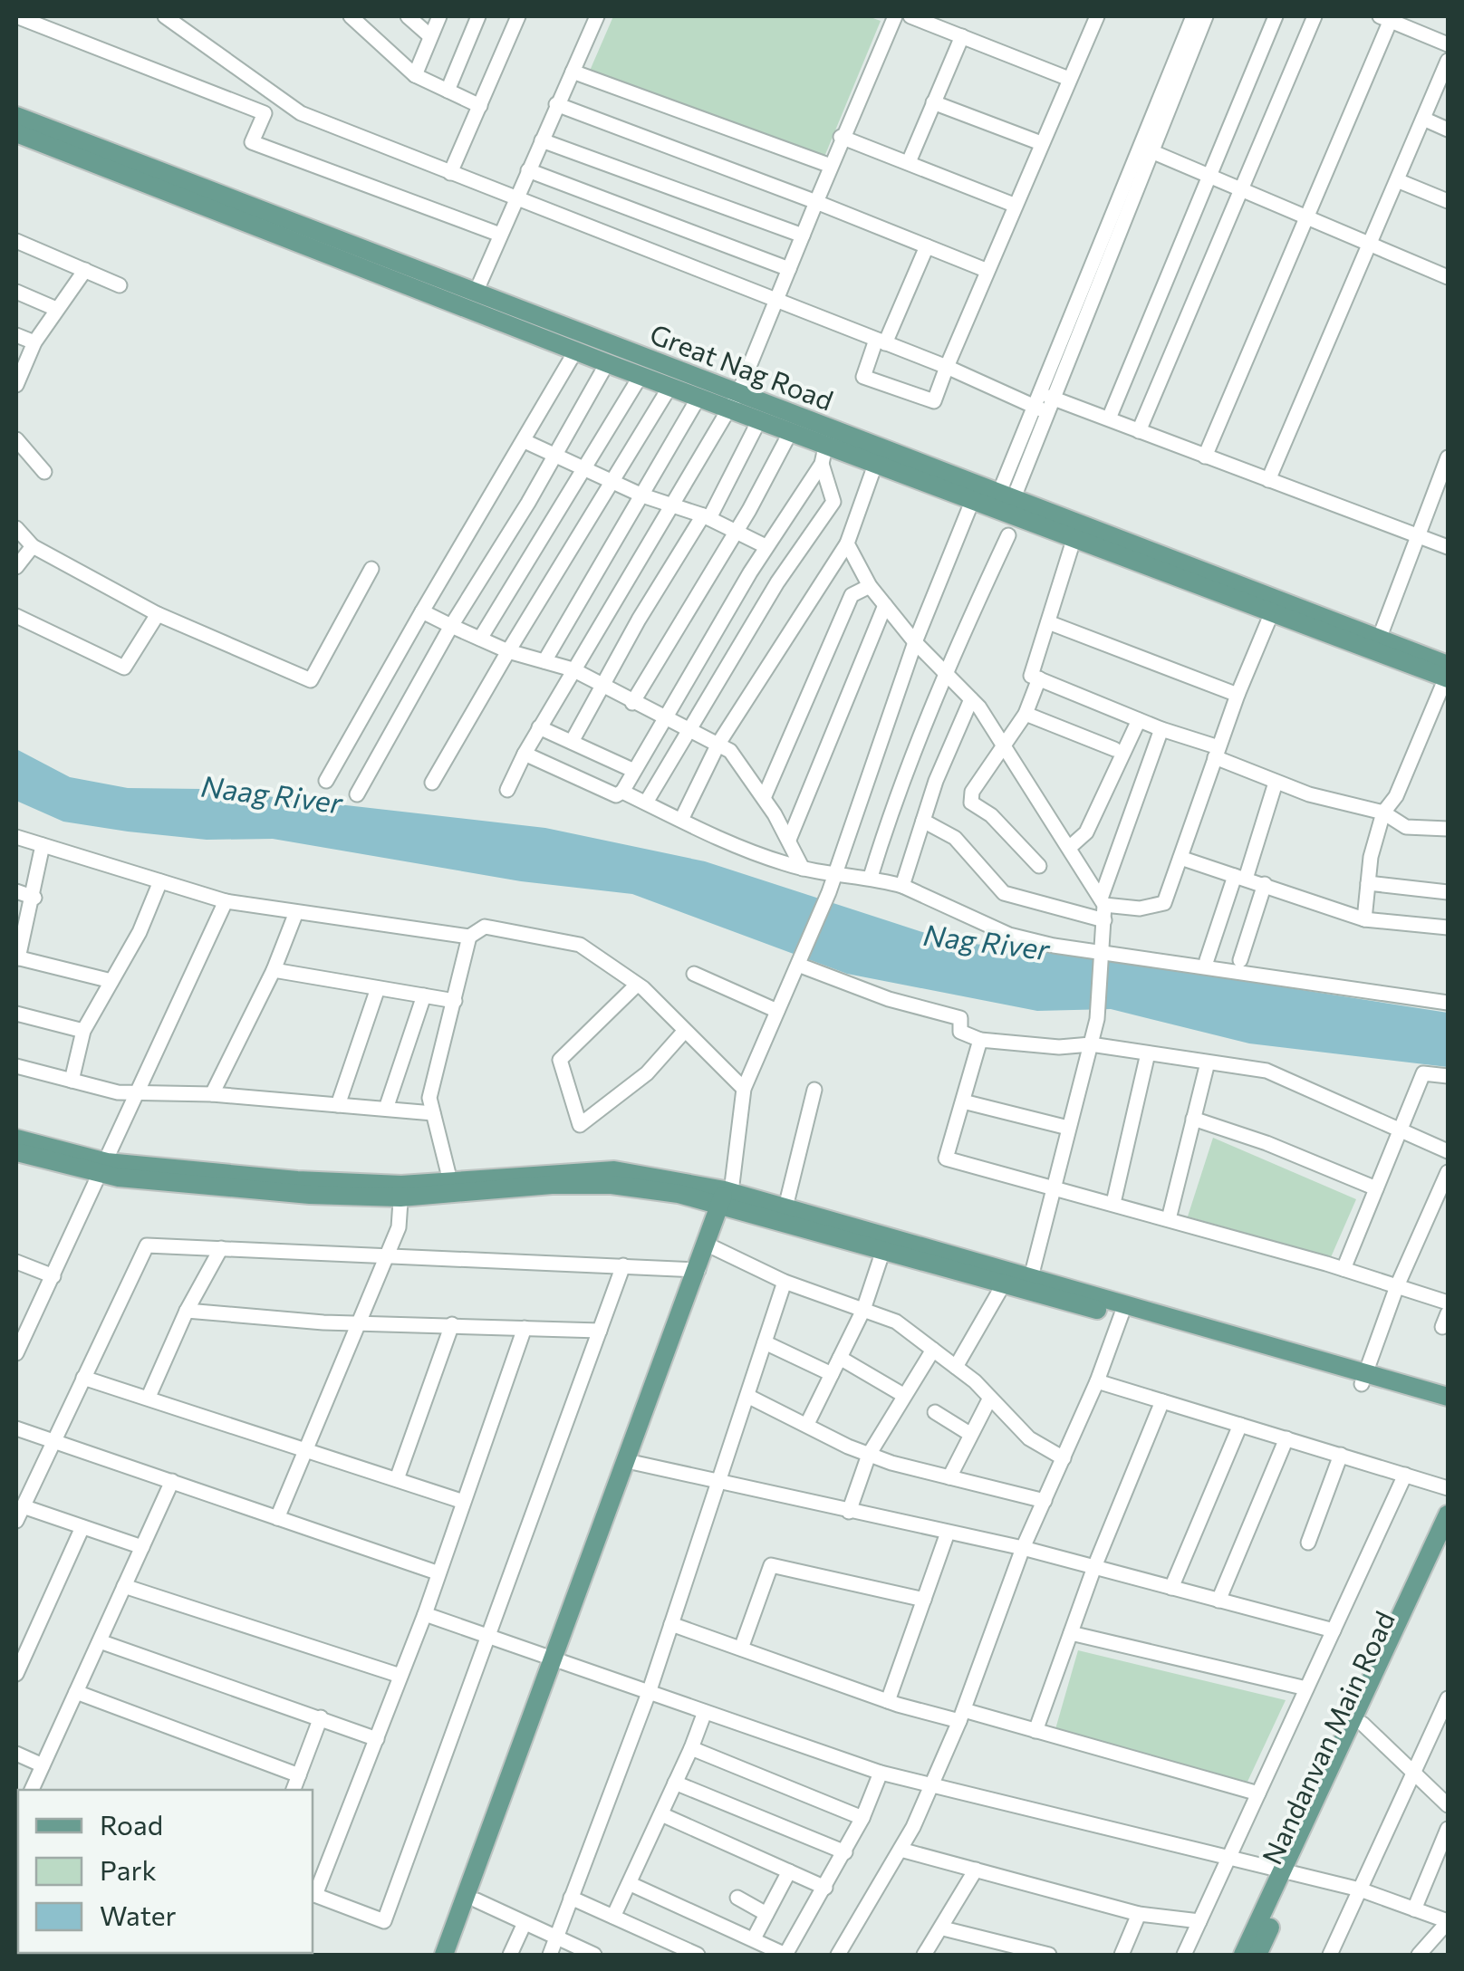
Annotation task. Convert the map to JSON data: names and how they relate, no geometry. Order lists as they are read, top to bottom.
{
  "streets": {
    "main road": ["Great Nag Road", "Nandanvan Main Road"]
  },
  "water": ["Naag River", "Nag River"],
  "legend": ["Road", "Park", "Water"]
}
